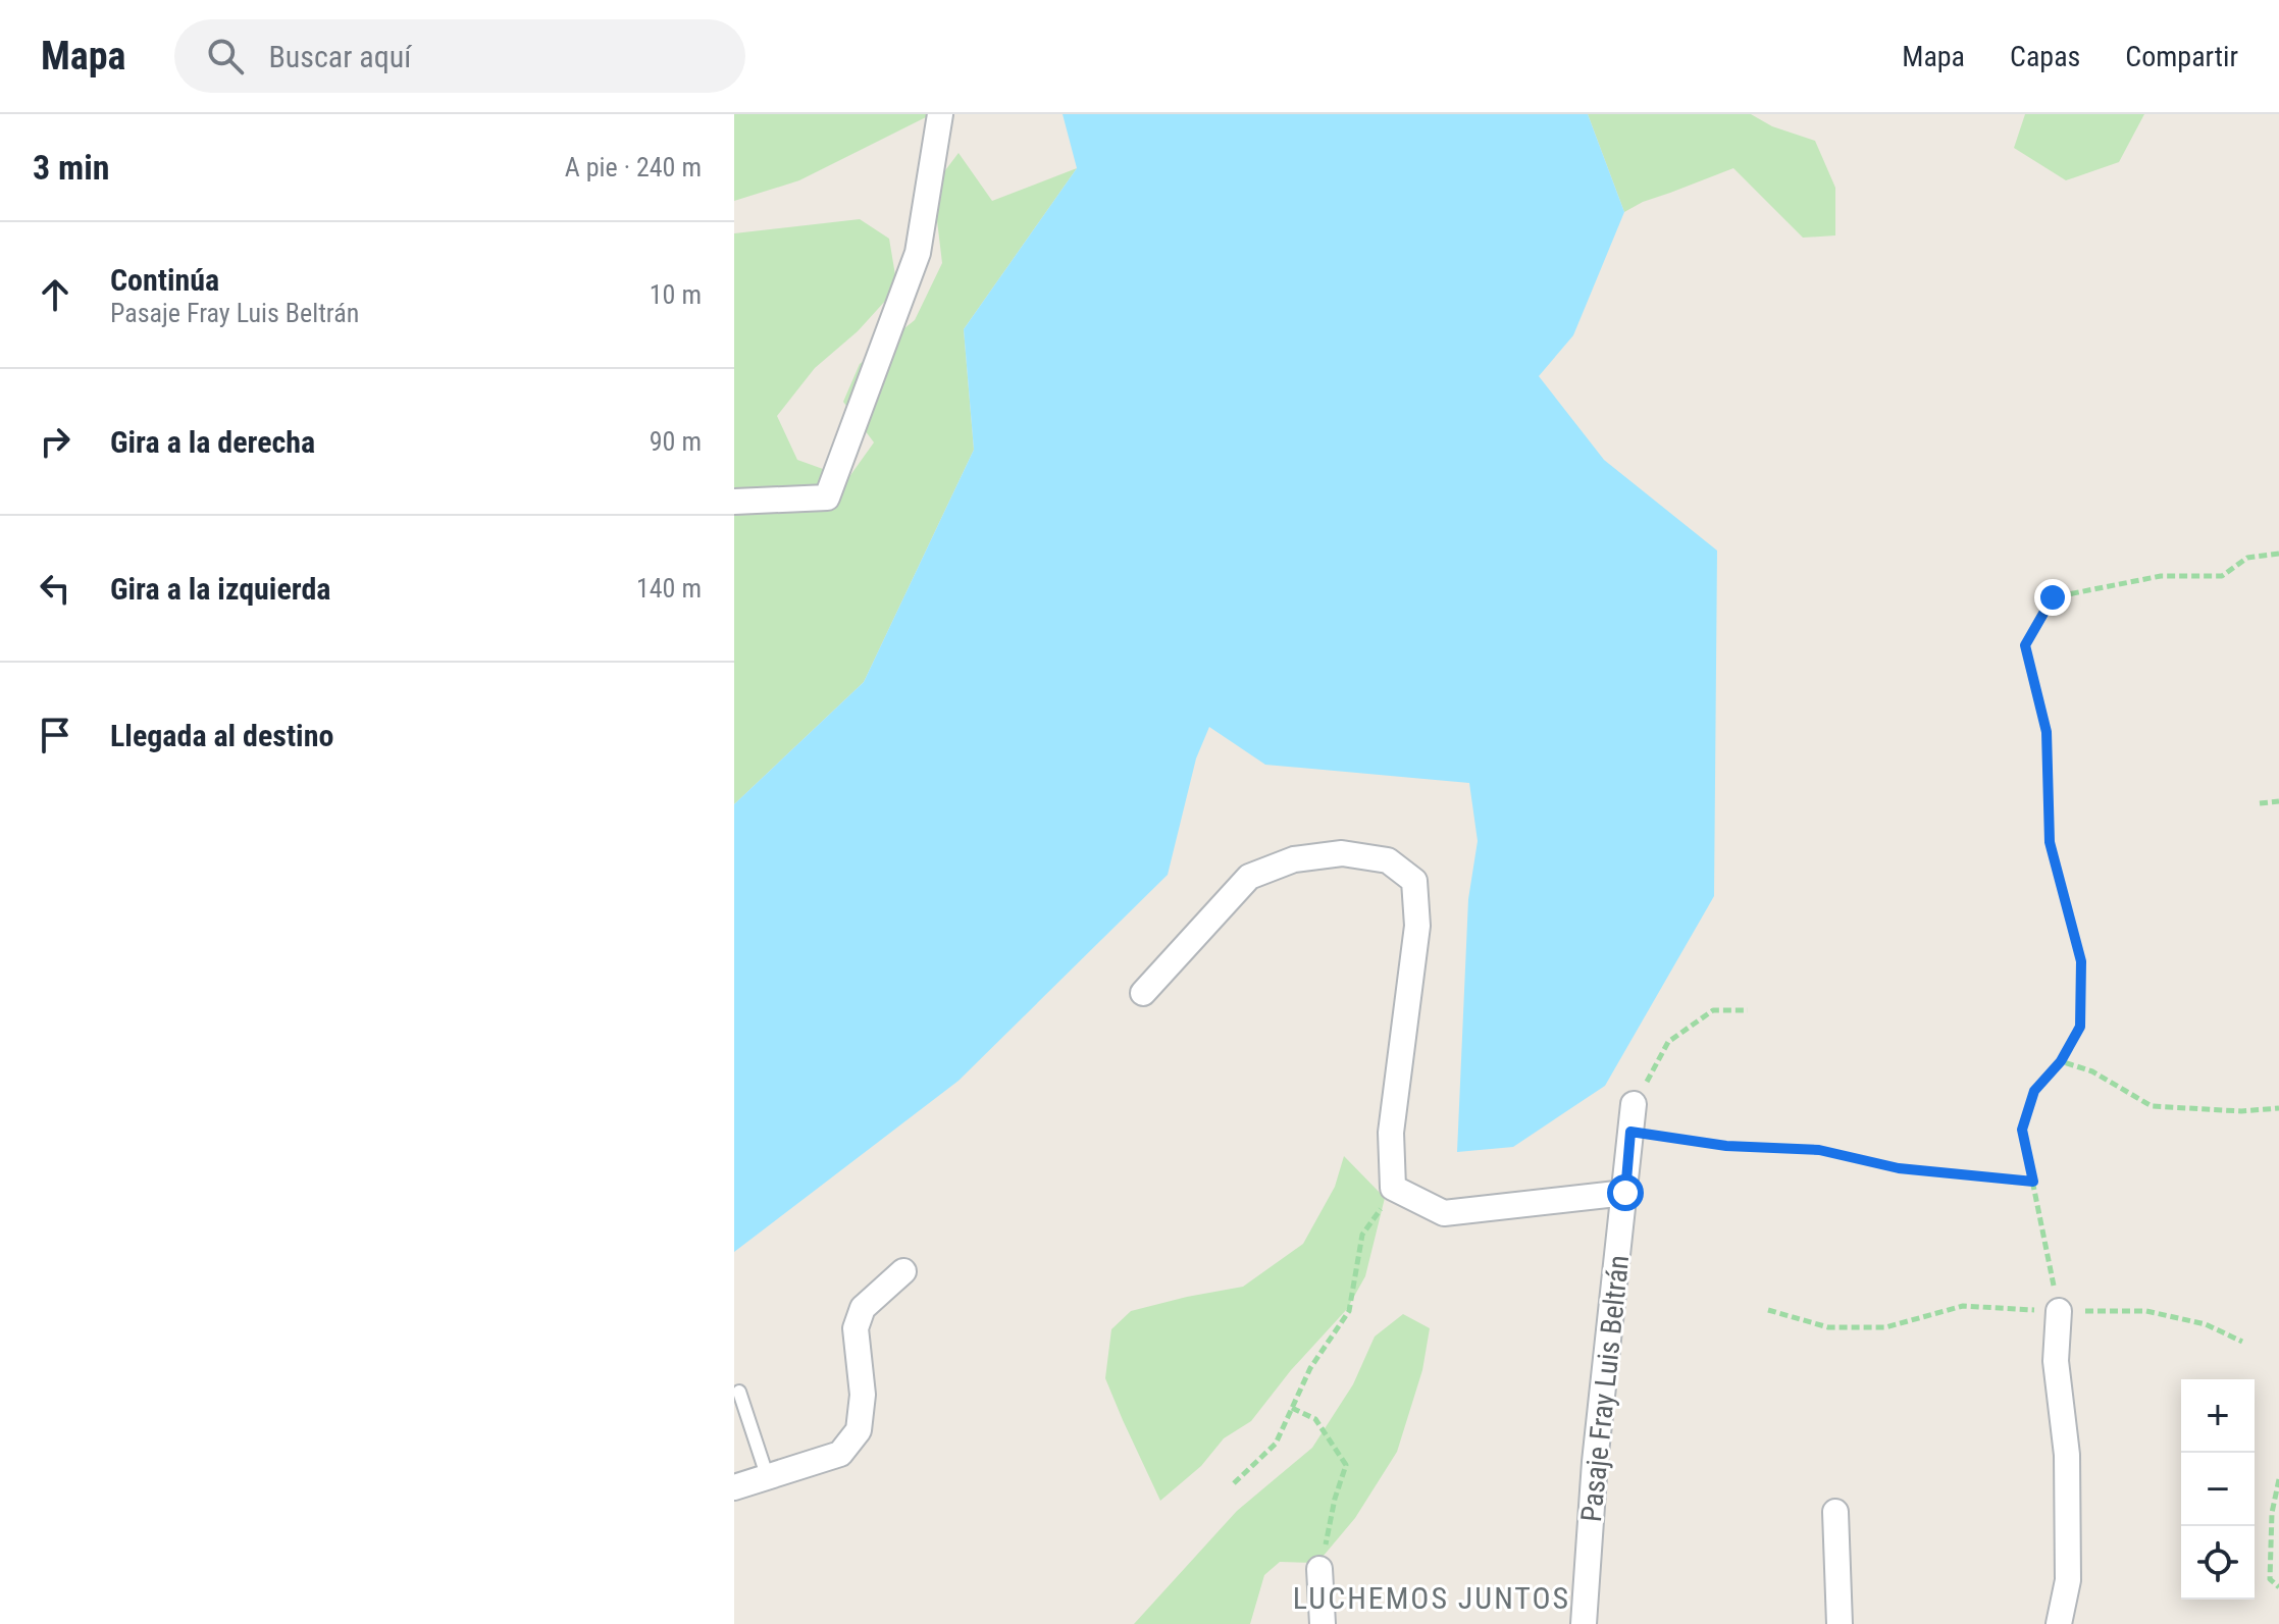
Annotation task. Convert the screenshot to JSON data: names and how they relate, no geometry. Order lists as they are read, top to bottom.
{
  "streets": {
    "street": ["Pasaje Fray Luis Beltrán"]
  },
  "districts": ["LUCHEMOS JUNTOS"],
  "page": {
    "header": "Mapa",
    "search": "Buscar aquí",
    "nav": ["Mapa", "Capas", "Compartir"],
    "heading": ["3 min", "A pie · 240 m"],
    "list": [
      ["Continúa", "Pasaje Fray Luis Beltrán", "10 m"],
      ["Gira a la derecha", "90 m"],
      ["Gira a la izquierda", "140 m"],
      "Llegada al destino"
    ],
    "map_buttons": ["+", "−"]
  }
}
